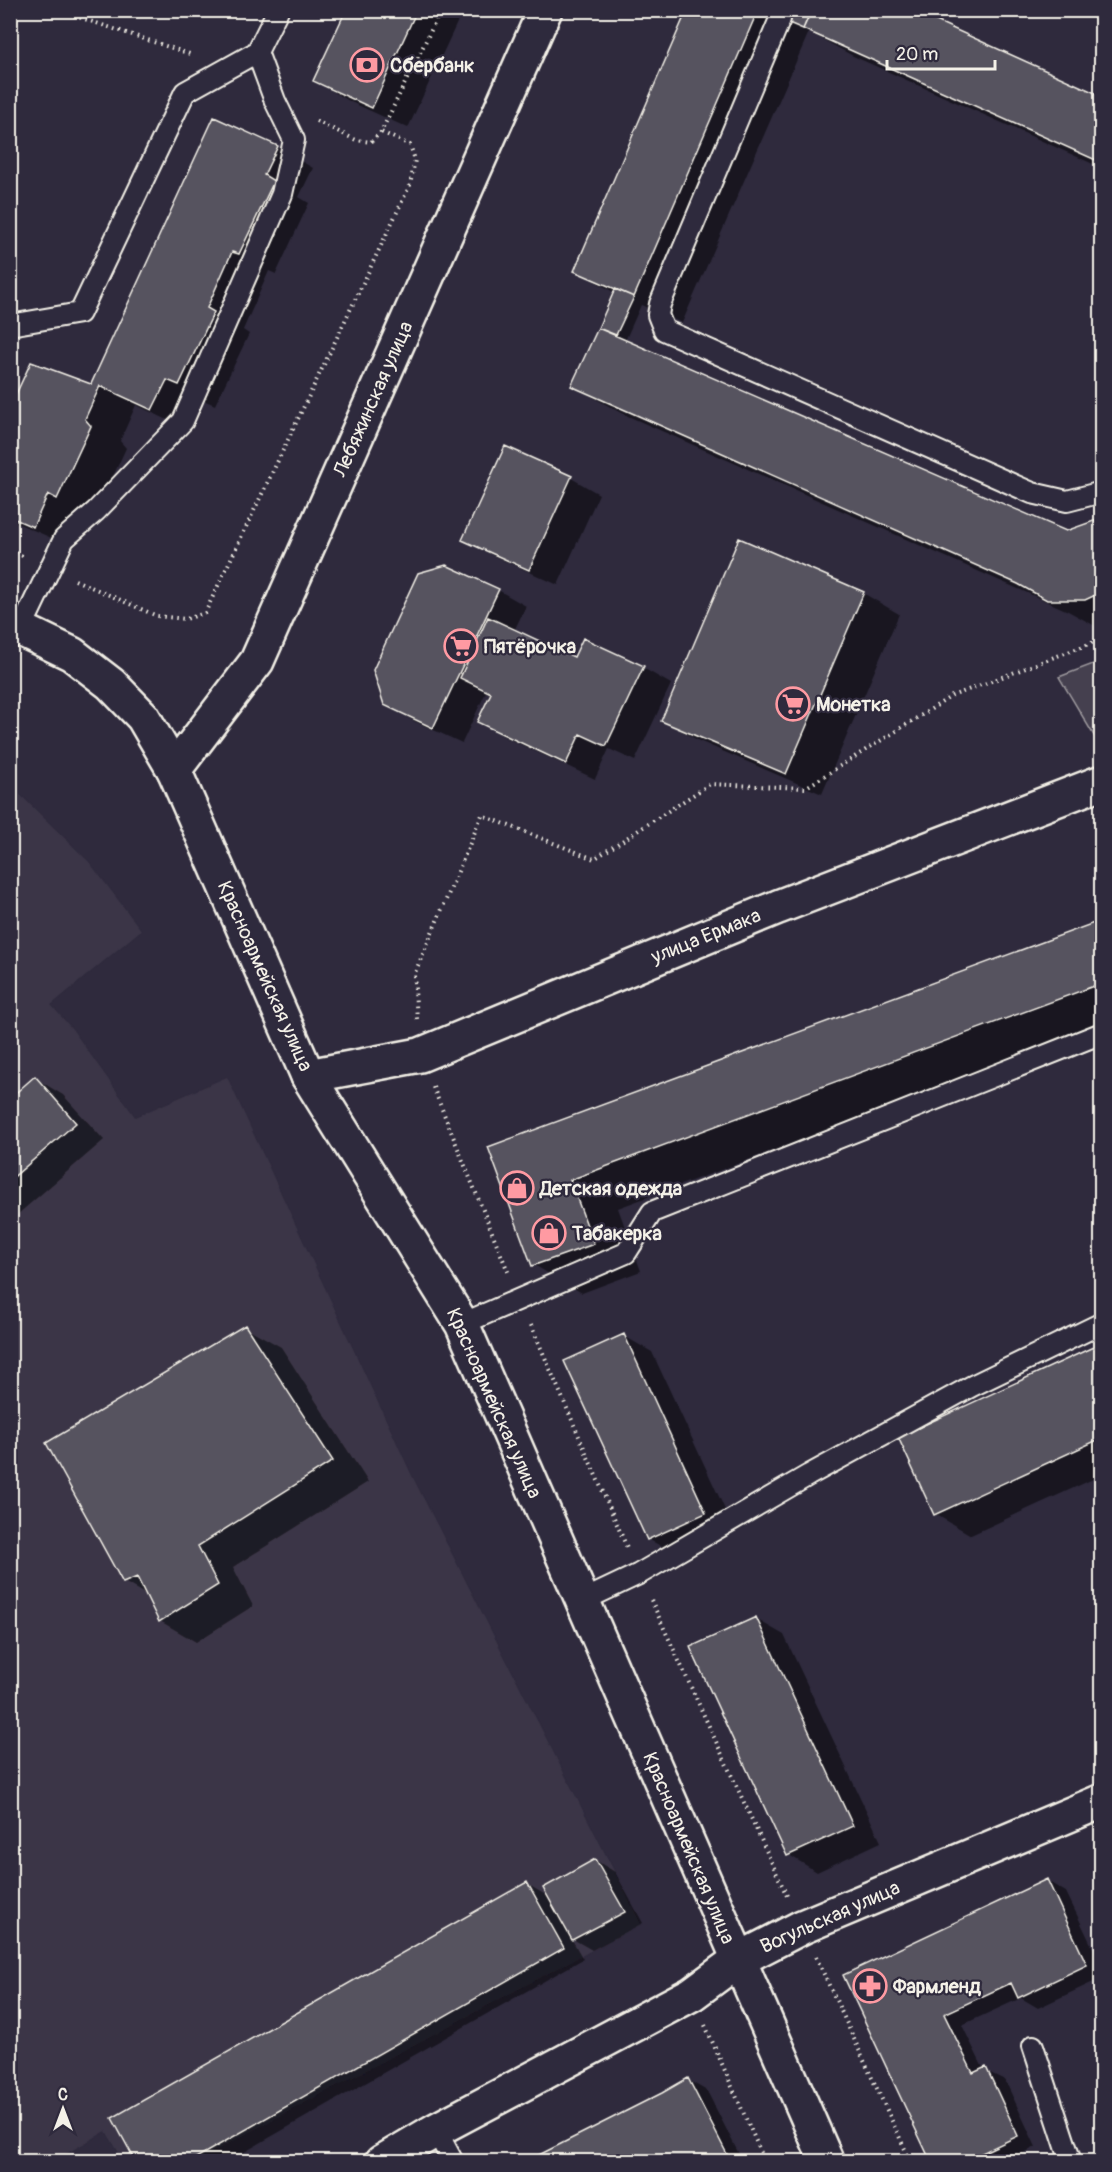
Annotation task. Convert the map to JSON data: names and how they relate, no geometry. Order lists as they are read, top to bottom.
{
  "streets": {
    "street": [
      "Лебяжинская улица",
      "улица Ермака",
      "Красноармейская улица",
      "Вогульская улица"
    ]
  },
  "crossings": [
    ["Лебяжинская улица", "Красноармейская улица"],
    ["улица Ермака", "Красноармейская улица"],
    ["Красноармейская улица", "Вогульская улица"]
  ],
  "places": {
    "bank": ["Сбербанк"],
    "supermarket": ["Пятёрочка", "Монетка"],
    "shop": ["Детская одежда", "Табакерка"],
    "pharmacy": ["Фармленд"]
  },
  "scale_bar": "20 m",
  "north": "top"
}
